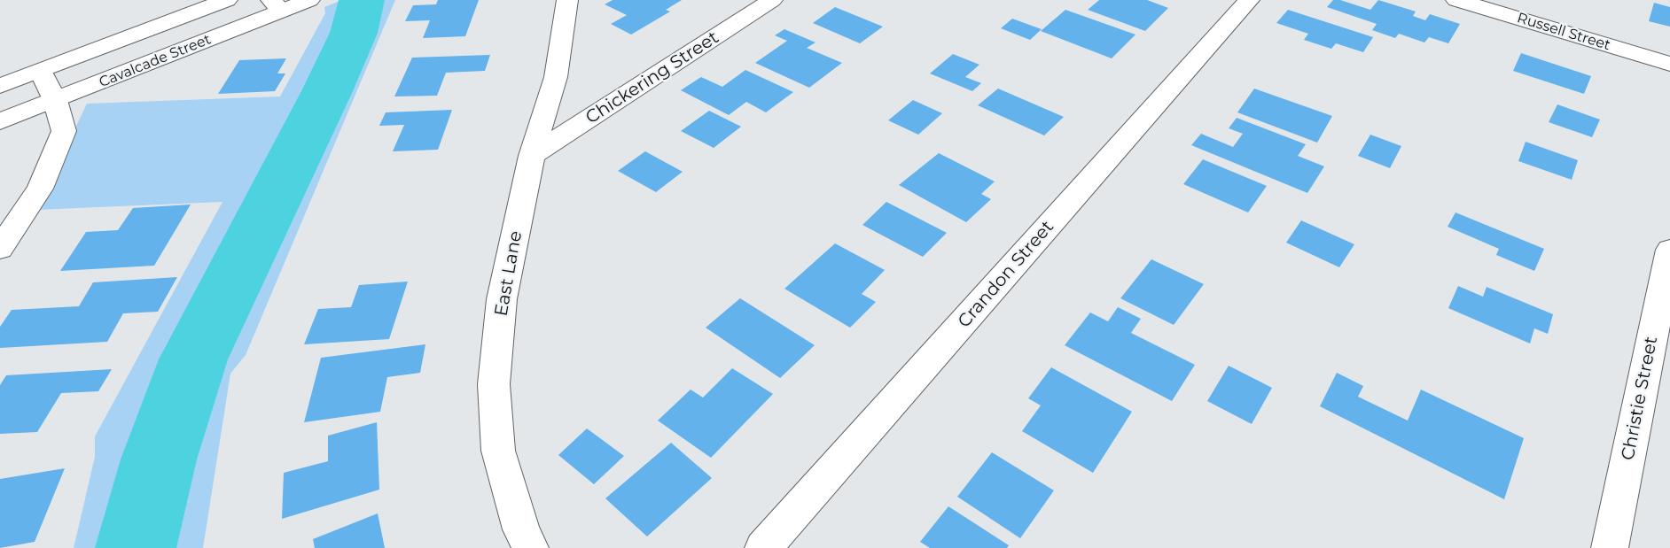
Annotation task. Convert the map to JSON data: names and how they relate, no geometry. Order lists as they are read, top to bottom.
{
  "streets": {
    "street": [
      "Russell Street",
      "Cavalcade Street",
      "Chickering Street",
      "East Lane",
      "Crandon Street",
      "Christie Street"
    ]
  },
  "crossings": [
    ["Chickering Street", "East Lane"]
  ]
}
